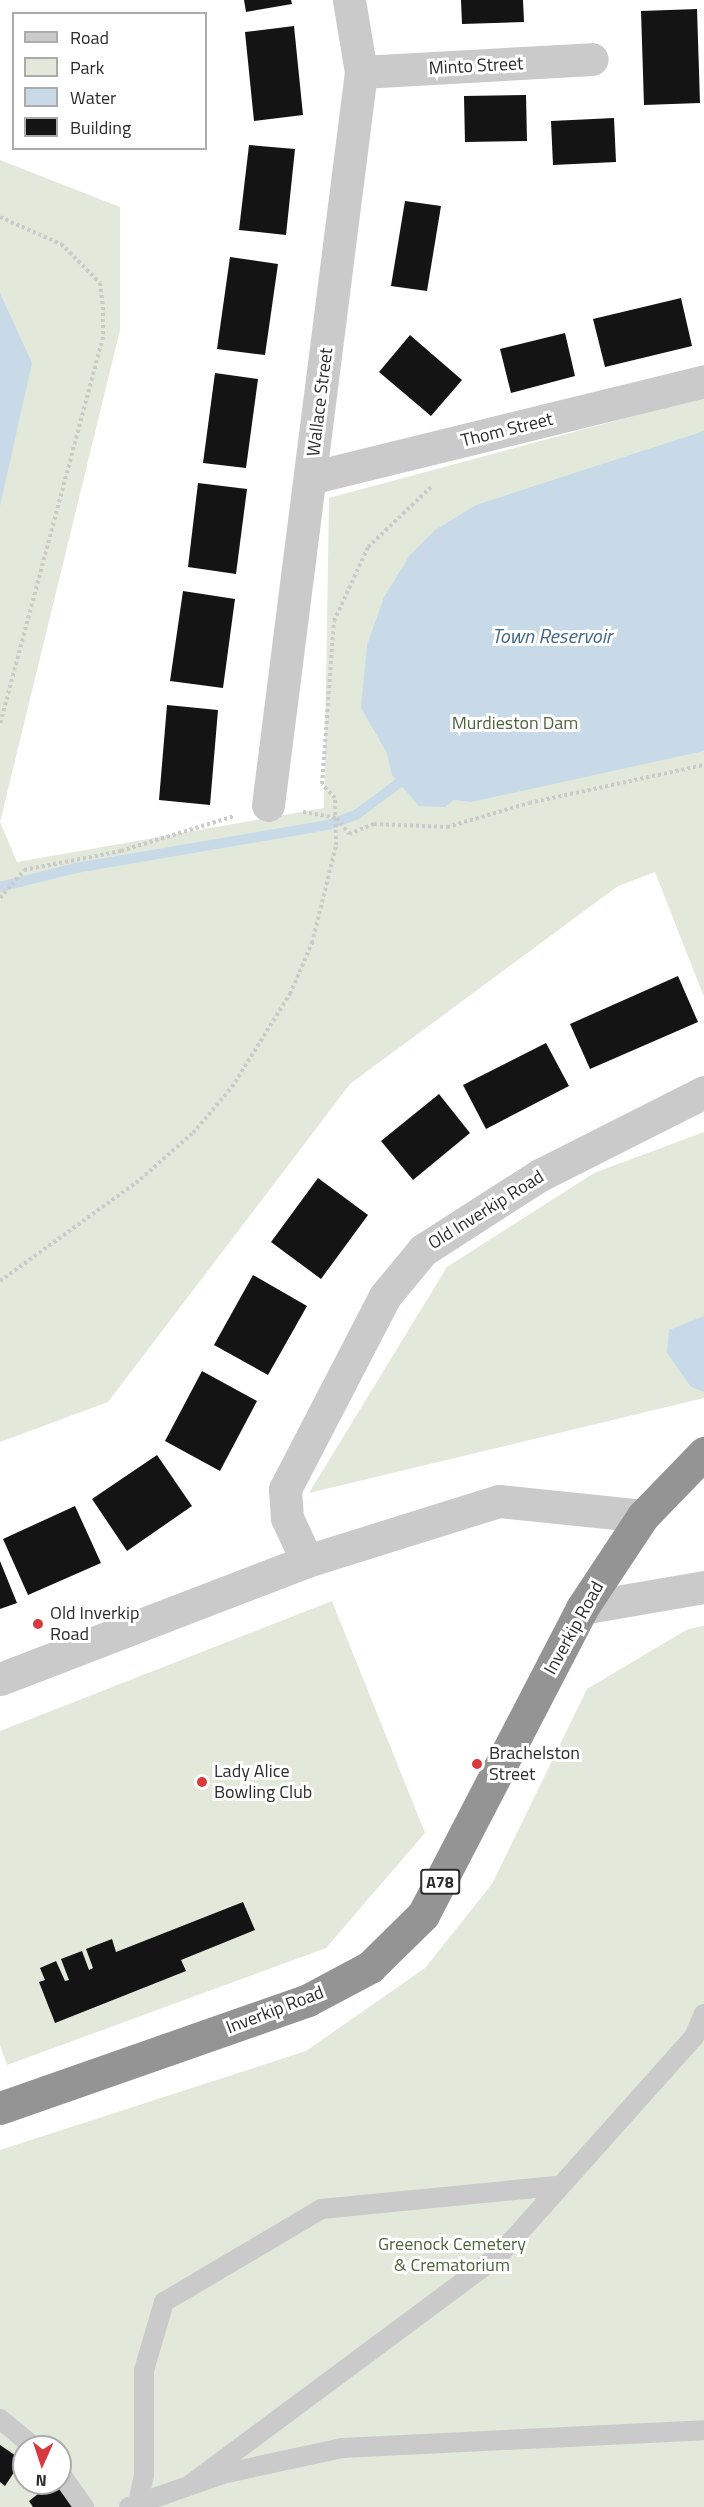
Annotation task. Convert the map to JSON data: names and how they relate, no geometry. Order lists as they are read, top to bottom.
{
  "streets": {
    "highway": ["Inverkip Road", "A78"],
    "street": [
      "Minto Street",
      "Wallace Street",
      "Thom Street",
      "Old Inverkip Road"
    ]
  },
  "crossings": [
    ["Minto Street", "Wallace Street"],
    ["Wallace Street", "Thom Street"]
  ],
  "water": ["Town Reservoir"],
  "parks": ["Murdieston Dam", "Greenock Cemetery & Crematorium"],
  "places": ["Old Inverkip Road", "Brachelston Street", "Lady Alice Bowling Club"],
  "legend": [
    "Road",
    "Park",
    "Water",
    "Building"
  ],
  "north": "bottom"
}
